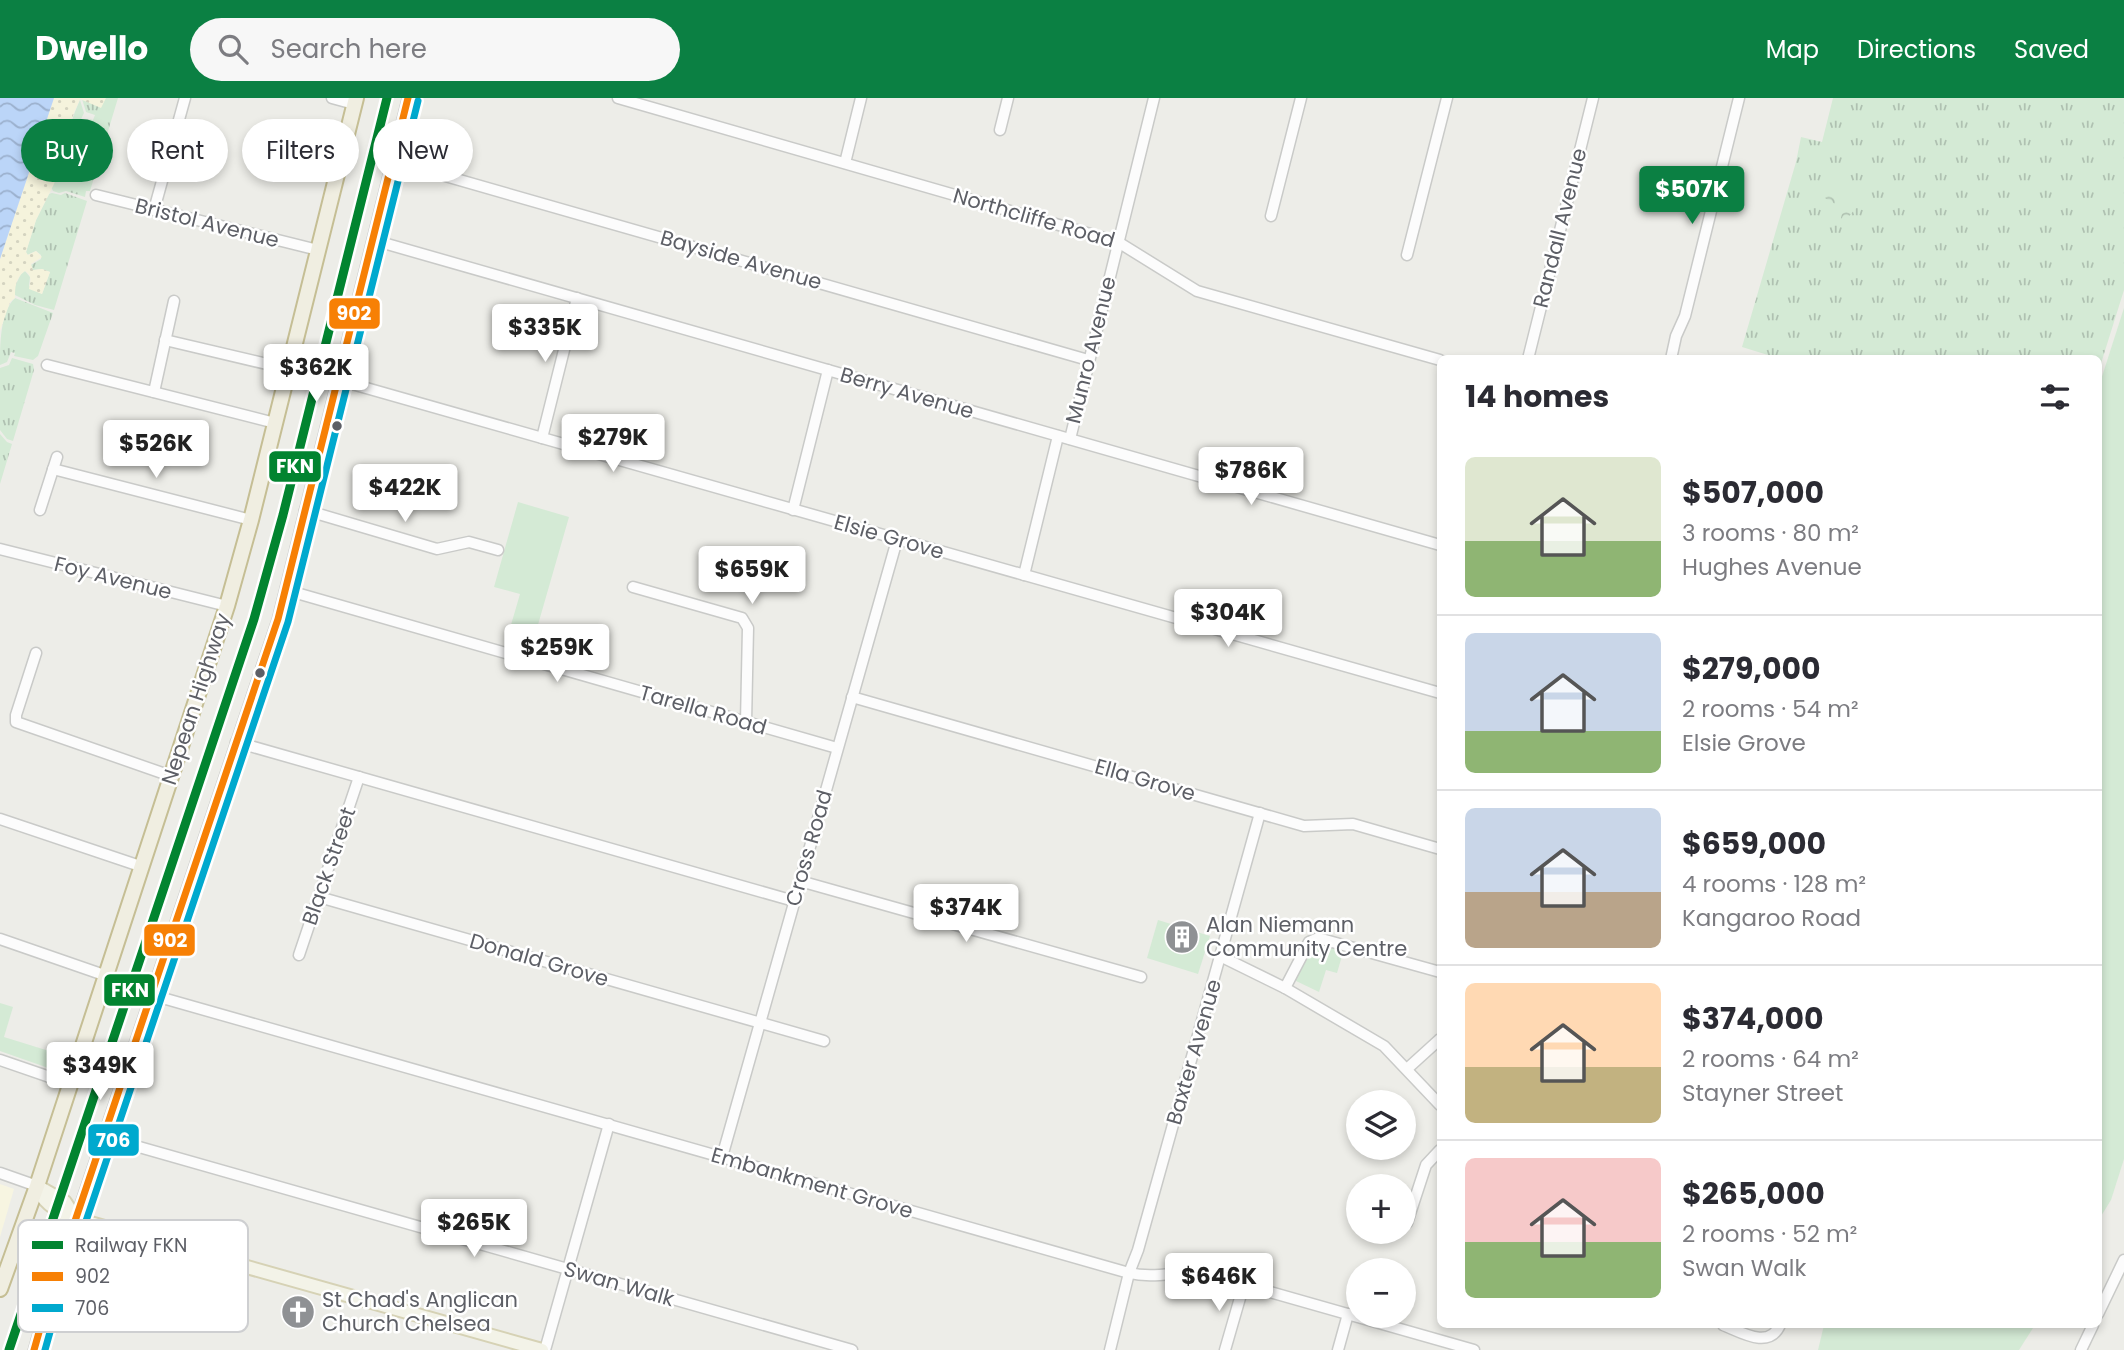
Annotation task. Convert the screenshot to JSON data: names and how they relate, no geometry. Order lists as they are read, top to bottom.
{
  "streets": {
    "highway": ["Nepean Highway"],
    "street": [
      "Northcliffe Road",
      "Bristol Avenue",
      "Randall Avenue",
      "Bayside Avenue",
      "Munro Avenue",
      "Berry Avenue",
      "Elsie Grove",
      "Foy Avenue",
      "Tarella Road",
      "Ella Grove",
      "Cross Road",
      "Black Street",
      "Donald Grove",
      "Baxter Avenue",
      "Embankment Grove",
      "Swan Walk"
    ]
  },
  "crossings": [
    ["Northcliffe Road", "Munro Avenue"],
    ["Bristol Avenue", "Nepean Highway"],
    ["Bayside Avenue", "Munro Avenue"],
    ["Munro Avenue", "Berry Avenue"],
    ["Munro Avenue", "Elsie Grove"],
    ["Elsie Grove", "Cross Road"],
    ["Foy Avenue", "Nepean Highway"],
    ["Tarella Road", "Cross Road"],
    ["Ella Grove", "Cross Road"],
    ["Ella Grove", "Baxter Avenue"],
    ["Cross Road", "Donald Grove"],
    ["Cross Road", "Embankment Grove"],
    ["Black Street", "Donald Grove"],
    ["Baxter Avenue", "Embankment Grove"]
  ],
  "places": {
    "building": ["Alan Niemann Community Centre"],
    "church": ["St Chad's Anglican Church Chelsea"]
  },
  "lines": ["rail line FKN", "transit line 902", "transit line 706"],
  "legend": ["Railway FKN", "902", "706"],
  "page": {
    "header": "Dwello",
    "search": "Search here",
    "nav": ["Map", "Directions", "Saved"],
    "chip": [
      "Buy",
      "Rent",
      "Filters",
      "New"
    ],
    "price": [
      "$507K",
      "$335K",
      "$362K",
      "$279K",
      "$526K",
      "$786K",
      "$422K",
      "$659K",
      "$304K",
      "$259K",
      "$374K",
      "$349K",
      "$265K",
      "$646K"
    ],
    "heading": "14 homes",
    "list": [
      {
        "name": "$507,000",
        "note": "3 rooms · 80 m² · Hughes Avenue"
      },
      {
        "name": "$279,000",
        "note": "2 rooms · 54 m² · Elsie Grove"
      },
      {
        "name": "$659,000",
        "note": "4 rooms · 128 m² · Kangaroo Road"
      },
      {
        "name": "$374,000",
        "note": "2 rooms · 64 m² · Stayner Street"
      },
      {
        "name": "$265,000",
        "note": "2 rooms · 52 m² · Swan Walk"
      }
    ],
    "map_buttons": ["+", "−"]
  }
}
